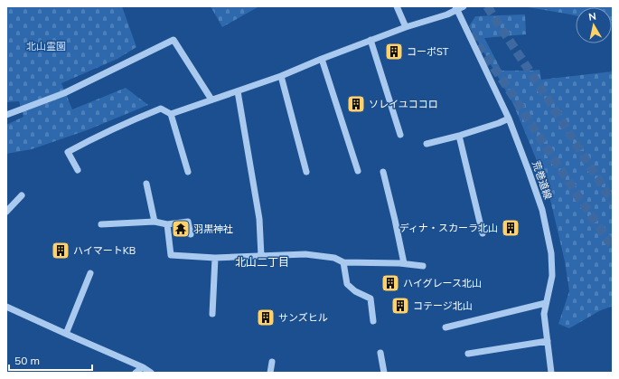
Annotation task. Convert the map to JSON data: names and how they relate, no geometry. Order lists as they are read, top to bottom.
{
  "streets": {
    "street": ["荒巻道線"]
  },
  "districts": ["北山二丁目"],
  "parks": ["北山霊園"],
  "places": {
    "building": [
      "コーポST",
      "ソレイユココロ",
      "ディナ・スカーラ北山",
      "ハイマートKB",
      "ハイグレース北山",
      "コテージ北山",
      "サンズヒル"
    ],
    "temple": ["羽黒神社"]
  },
  "scale_bar": "50 m",
  "north": "top"
}
